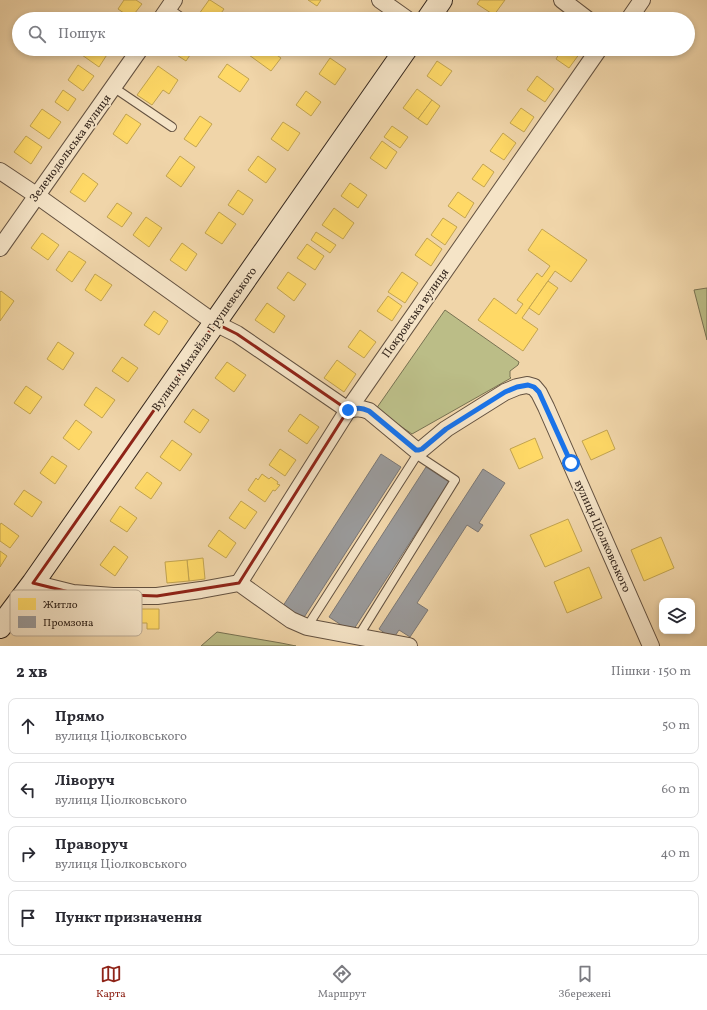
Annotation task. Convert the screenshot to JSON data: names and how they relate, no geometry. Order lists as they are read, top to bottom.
{
  "streets": {
    "street": [
      "Зеленодольська вулиця",
      "Покровська вулиця",
      "Вулиця Михайла Грушевського",
      "вулиця Ціолковського"
    ]
  },
  "legend": ["Житло", "Промзона"],
  "page": {
    "search": "Пошук",
    "heading": ["2 хв", "Пішки · 150 m"],
    "list": [
      ["Прямо", "вулиця Ціолковського", "50 m"],
      ["Ліворуч", "вулиця Ціолковського", "60 m"],
      ["Праворуч", "вулиця Ціолковського", "40 m"],
      "Пункт призначення"
    ],
    "nav": ["Карта", "Маршрут", "Збережені"]
  }
}
